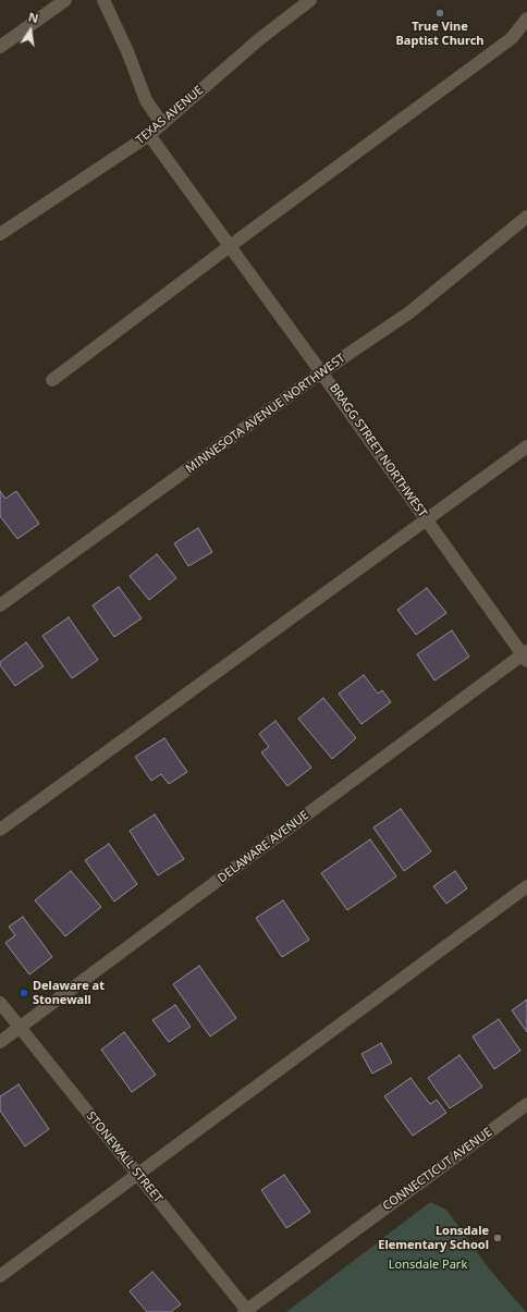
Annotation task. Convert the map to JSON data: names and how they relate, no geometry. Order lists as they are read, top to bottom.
{
  "streets": {
    "street": [
      "TEXAS AVENUE",
      "MINNESOTA AVENUE NORTHWEST",
      "BRAGG STREET NORTHWEST",
      "DELAWARE AVENUE",
      "STONEWALL STREET",
      "CONNECTICUT AVENUE"
    ]
  },
  "crossings": [
    ["TEXAS AVENUE", "BRAGG STREET NORTHWEST"],
    ["MINNESOTA AVENUE NORTHWEST", "BRAGG STREET NORTHWEST"],
    ["BRAGG STREET NORTHWEST", "DELAWARE AVENUE"],
    ["DELAWARE AVENUE", "STONEWALL STREET"],
    ["STONEWALL STREET", "CONNECTICUT AVENUE"]
  ],
  "parks": ["Lonsdale Park"],
  "places": ["True Vine Baptist Church", "Delaware at Stonewall", "Lonsdale Elementary School"],
  "north": "top"
}
